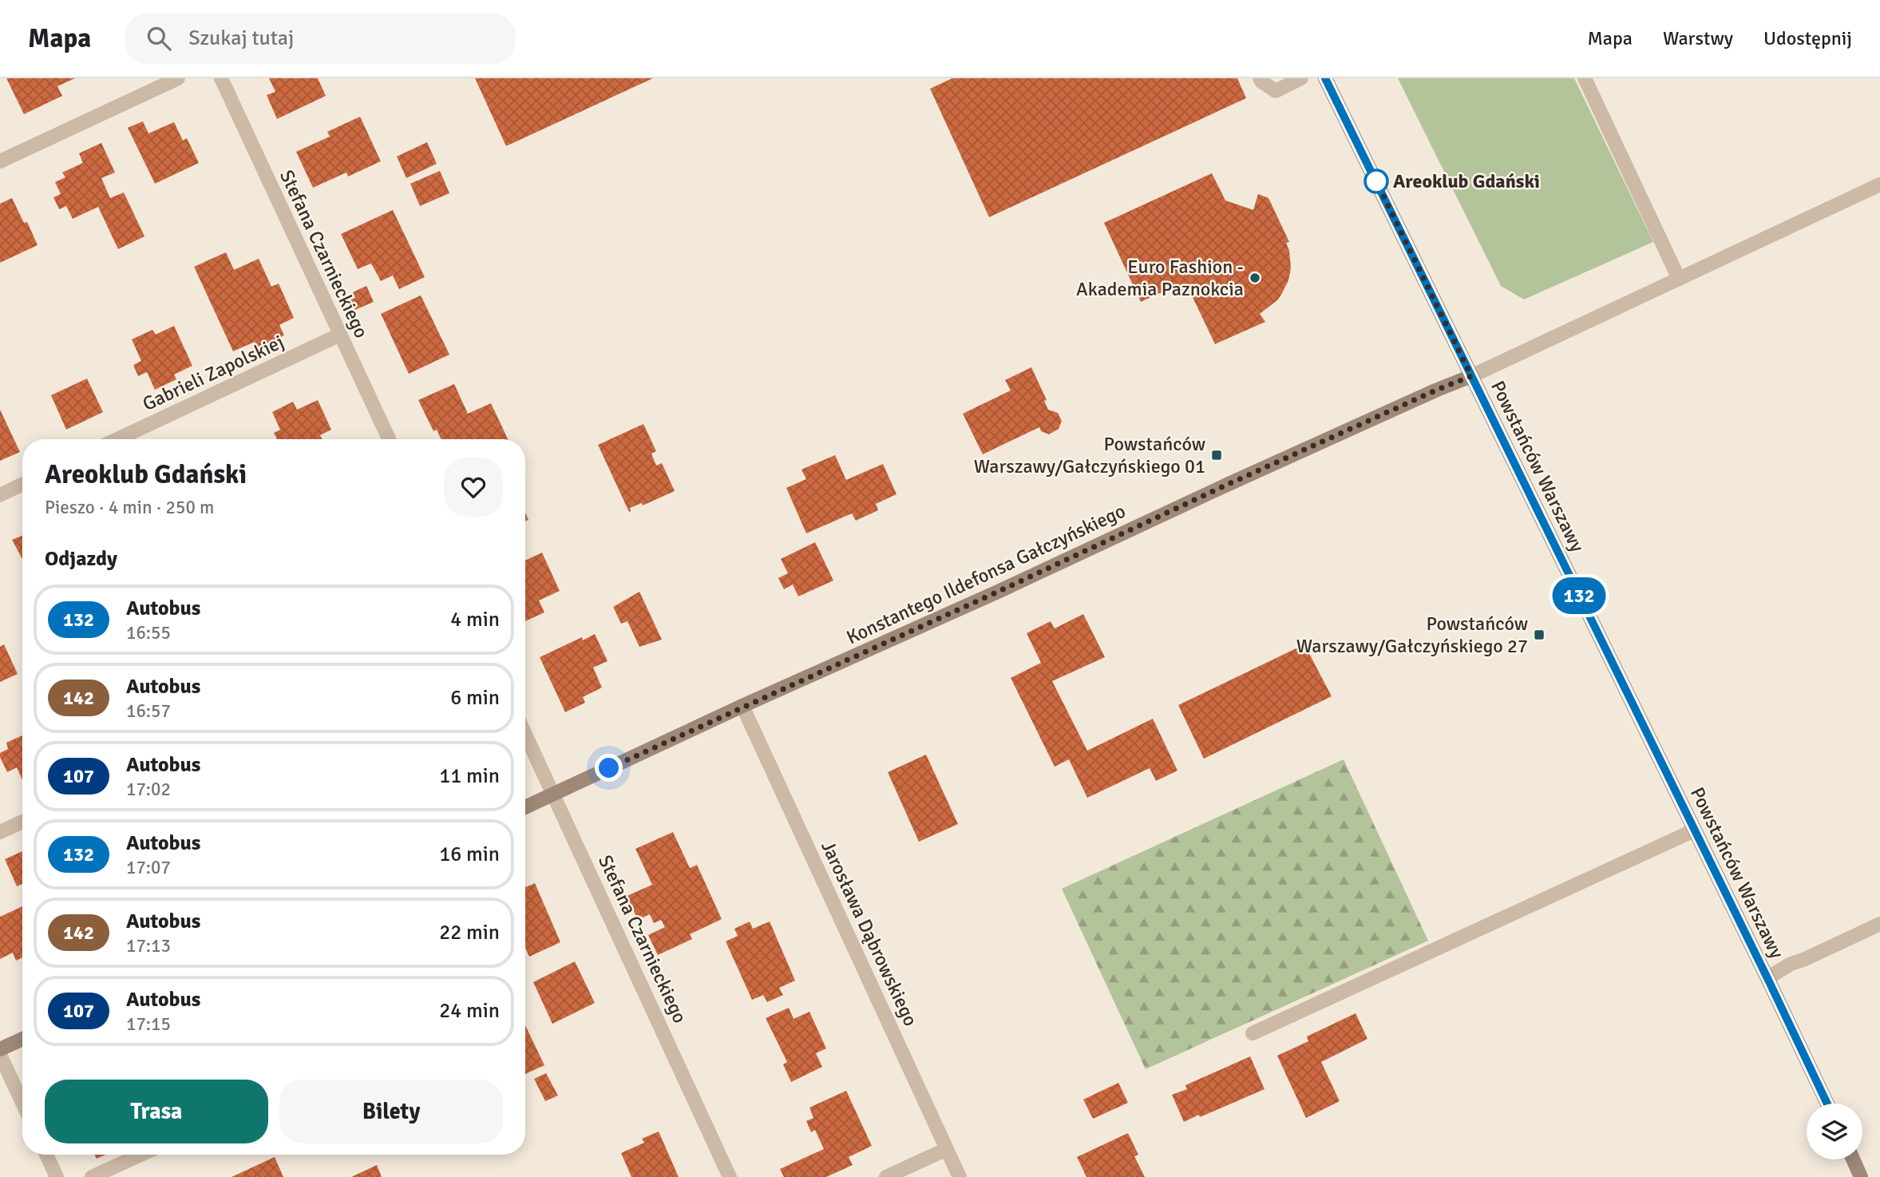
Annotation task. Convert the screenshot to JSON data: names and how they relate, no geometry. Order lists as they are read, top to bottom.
{
  "streets": {
    "main road": ["Powstańców Warszawy", "Konstantego Ildefonsa Gałczyńskiego"],
    "street": ["Stefana Czarnieckiego", "Gabrieli Zapolskiej", "Jarosława Dąbrowskiego"]
  },
  "crossings": [
    ["Stefana Czarnieckiego", "Gabrieli Zapolskiej"],
    ["Stefana Czarnieckiego", "Konstantego Ildefonsa Gałczyńskiego"],
    ["Powstańców Warszawy", "Konstantego Ildefonsa Gałczyńskiego"],
    ["Konstantego Ildefonsa Gałczyńskiego", "Jarosława Dąbrowskiego"]
  ],
  "places": {
    "other": ["Areoklub Gdański", "Euro Fashion - Akademia Paznokcia"],
    "transit": ["Powstańców Warszawy/Gałczyńskiego 01", "Powstańców Warszawy/Gałczyńskiego 27"]
  },
  "lines": ["bus line 132"],
  "page": {
    "header": "Mapa",
    "search": "Szukaj tutaj",
    "nav": ["Mapa", "Warstwy", "Udostępnij"],
    "on_map": "132",
    "heading": [
      ["Areoklub Gdański", "Pieszo · 4 min · 250 m"],
      "Odjazdy"
    ],
    "list": [
      {
        "mark": "132",
        "name": "Autobus",
        "note": "16:55",
        "value": "4 min"
      },
      {
        "mark": "142",
        "name": "Autobus",
        "note": "16:57",
        "value": "6 min"
      },
      {
        "mark": "107",
        "name": "Autobus",
        "note": "17:02",
        "value": "11 min"
      },
      {
        "mark": "132",
        "name": "Autobus",
        "note": "17:07",
        "value": "16 min"
      },
      {
        "mark": "142",
        "name": "Autobus",
        "note": "17:13",
        "value": "22 min"
      },
      {
        "mark": "107",
        "name": "Autobus",
        "note": "17:15",
        "value": "24 min"
      }
    ],
    "buttons": ["Trasa", "Bilety"]
  }
}
